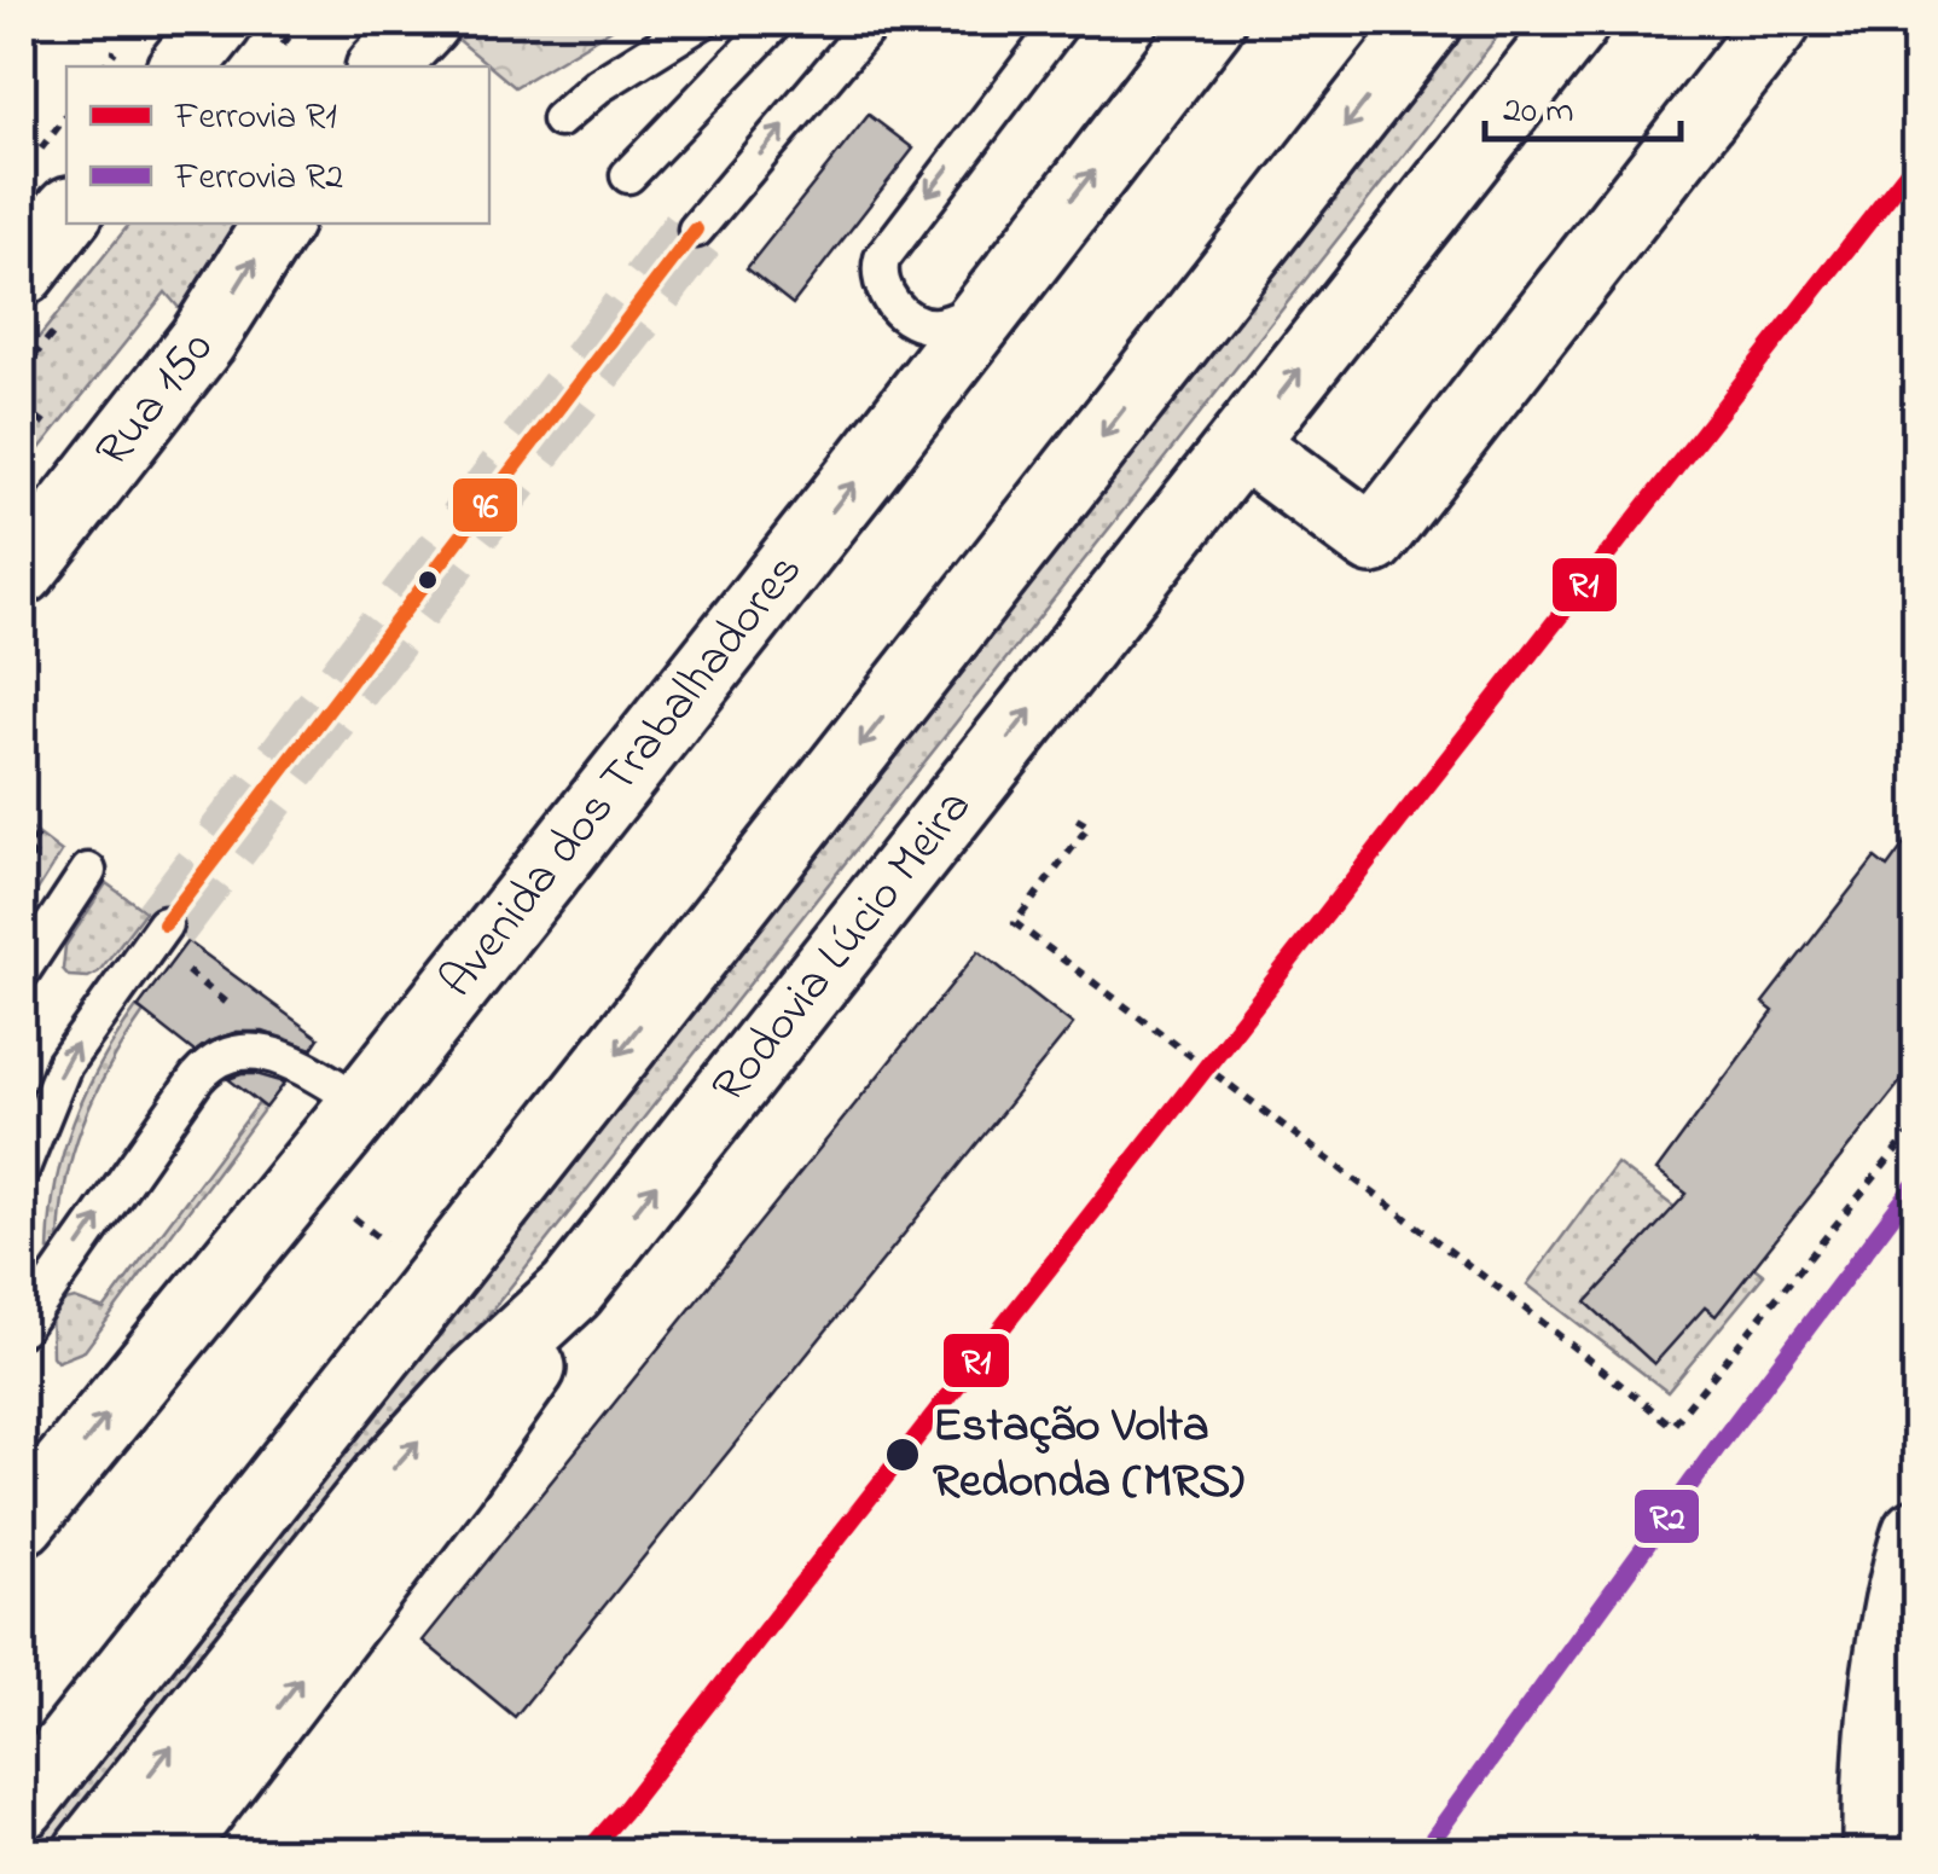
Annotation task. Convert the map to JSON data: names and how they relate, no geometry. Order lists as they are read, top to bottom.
{
  "streets": {
    "main road": ["Rua 150", "Avenida dos Trabalhadores", "Rodovia Lúcio Meira"]
  },
  "one_way": ["Rua 150"],
  "places": ["Estação Volta Redonda (MRS)"],
  "lines": ["rail line R1", "transit line 96", "rail line R2"],
  "legend": ["Ferrovia R1", "Ferrovia R2"],
  "scale_bar": "20 m"
}
